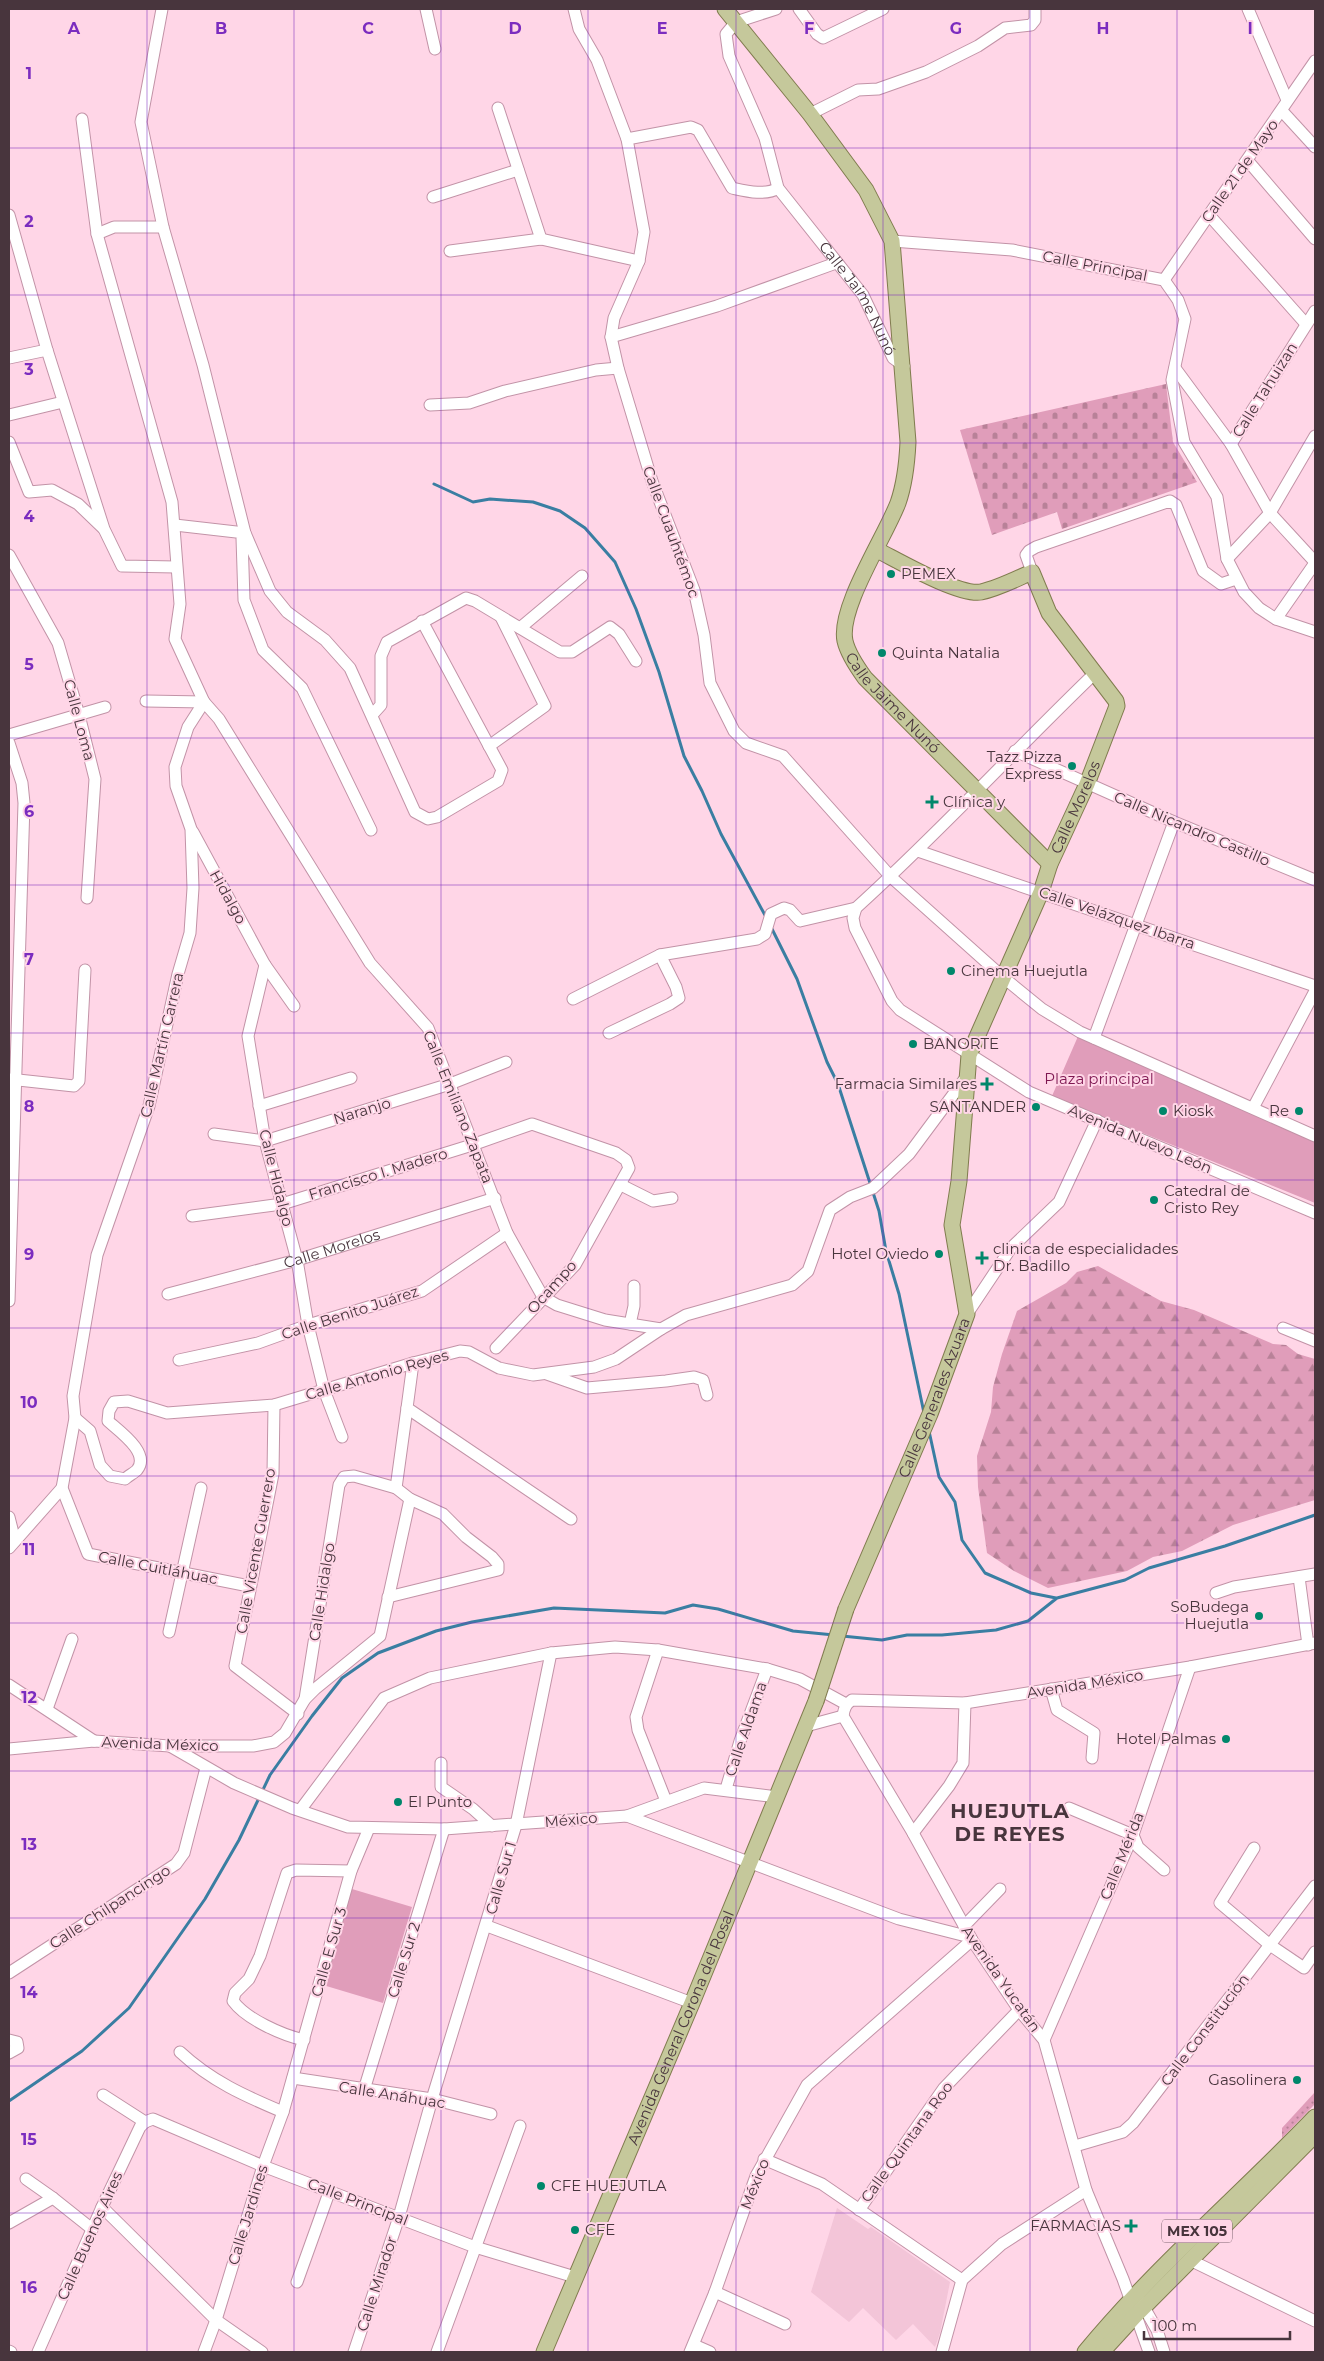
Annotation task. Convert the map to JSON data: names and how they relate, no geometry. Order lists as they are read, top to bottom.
{
  "streets": {
    "main road": [
      "Calle Jaime Nunó",
      "Calle Morelos",
      "Calle Generales Azuara",
      "Avenida General Corona del Rosal",
      "MEX 105"
    ],
    "street": [
      "Calle 21 de Mayo",
      "Calle Principal",
      "Calle Tahuizan",
      "Calle Cuauhtémoc",
      "Calle Loma",
      "Calle Nicandro Castillo",
      "Hidalgo",
      "Calle Velázquez Ibarra",
      "Calle Martín Carrera",
      "Calle Emiliano Zapata",
      "Naranjo",
      "Avenida Nuevo León",
      "Francisco I. Madero",
      "Calle Hidalgo",
      "Ocampo",
      "Calle Benito Juárez",
      "Calle Antonio Reyes",
      "Calle Vicente Guerrero",
      "Calle Cuitláhuac",
      "Avenida México",
      "Calle Aldama",
      "México",
      "Calle Mérida",
      "Calle Sur 1",
      "Calle Chilpancingo",
      "Calle E Sur 3",
      "Calle Sur 2",
      "Avenida Yucatán",
      "Calle Constitución",
      "Calle Anáhuac",
      "Calle Quintana Roo",
      "Calle Jardines",
      "Calle Buenos Aires",
      "Calle Mirador"
    ]
  },
  "crossings": [
    ["Calle 21 de Mayo", "Calle Principal"],
    ["Calle Principal", "Avenida General Corona del Rosal"],
    ["Calle Principal", "Calle Jardines"],
    ["Calle Principal", "Calle Buenos Aires"],
    ["Calle Principal", "Calle Mirador"],
    ["Calle Jaime Nunó", "Calle Morelos"],
    ["Calle Cuauhtémoc", "Calle Morelos"],
    ["Calle Morelos", "Calle Nicandro Castillo"],
    ["Calle Morelos", "Calle Velázquez Ibarra"],
    ["Calle Morelos", "Calle Emiliano Zapata"],
    ["Calle Morelos", "Avenida Nuevo León"],
    ["Calle Morelos", "Calle Hidalgo"],
    ["Calle Morelos", "Calle Antonio Reyes"],
    ["Calle Morelos", "Calle Generales Azuara"],
    ["Hidalgo", "Calle Martín Carrera"],
    ["Hidalgo", "Calle Hidalgo"],
    ["Calle Martín Carrera", "Calle Emiliano Zapata"],
    ["Calle Martín Carrera", "Calle Antonio Reyes"],
    ["Calle Emiliano Zapata", "Naranjo"],
    ["Calle Emiliano Zapata", "Francisco I. Madero"],
    ["Calle Emiliano Zapata", "Ocampo"],
    ["Calle Emiliano Zapata", "Calle Benito Juárez"],
    ["Naranjo", "Calle Hidalgo"],
    ["Avenida Nuevo León", "Calle Generales Azuara"],
    ["Francisco I. Madero", "Calle Hidalgo"],
    ["Francisco I. Madero", "Ocampo"],
    ["Calle Hidalgo", "Calle Benito Juárez"],
    ["Calle Hidalgo", "Calle Antonio Reyes"],
    ["Calle Hidalgo", "Avenida México"],
    ["Calle Antonio Reyes", "Calle Vicente Guerrero"],
    ["Calle Generales Azuara", "Avenida General Corona del Rosal"],
    ["Calle Vicente Guerrero", "Calle Cuitláhuac"],
    ["Calle Vicente Guerrero", "Avenida México"],
    ["Avenida México", "México"],
    ["Avenida México", "Calle Mérida"],
    ["México", "Calle Sur 1"],
    ["México", "Calle Chilpancingo"],
    ["México", "Calle E Sur 3"],
    ["México", "Calle Sur 2"],
    ["México", "Avenida Yucatán"],
    ["México", "Avenida General Corona del Rosal"],
    ["Calle Mérida", "Avenida Yucatán"],
    ["Calle Sur 1", "Calle Anáhuac"],
    ["Calle Sur 1", "Calle Mirador"],
    ["Calle E Sur 3", "Calle Anáhuac"],
    ["Calle E Sur 3", "Calle Jardines"],
    ["Calle Sur 2", "Calle Anáhuac"],
    ["Avenida Yucatán", "Calle Constitución"],
    ["Avenida Yucatán", "Calle Quintana Roo"],
    ["Avenida Yucatán", "MEX 105"],
    ["Calle Anáhuac", "Calle Jardines"],
    ["Calle Anáhuac", "Calle Mirador"]
  ],
  "districts": ["HUEJUTLA DE REYES"],
  "parks": ["Plaza principal"],
  "places": {
    "other": [
      "PEMEX",
      "Quinta Natalia",
      "Tazz Pizza Express",
      "Cinema Huejutla",
      "BANORTE",
      "SANTANDER",
      "Kiosk",
      "Re",
      "Catedral de Cristo Rey",
      "Hotel Oviedo",
      "SoBudega Huejutla",
      "Hotel Palmas",
      "El Punto",
      "Gasolinera",
      "CFE HUEJUTLA",
      "CFE"
    ],
    "health": [
      "Clínica y",
      "Farmacia Similares",
      "clinica de especialidades Dr. Badillo",
      "FARMACIAS"
    ]
  },
  "scale_bar": "100 m",
  "grid": {
    "columns": [
      "A",
      "B",
      "C",
      "D",
      "E",
      "F",
      "G",
      "H",
      "I"
    ],
    "rows": [
      "1",
      "2",
      "3",
      "4",
      "5",
      "6",
      "7",
      "8",
      "9",
      "10",
      "11",
      "12",
      "13",
      "14",
      "15",
      "16"
    ]
  }
}
